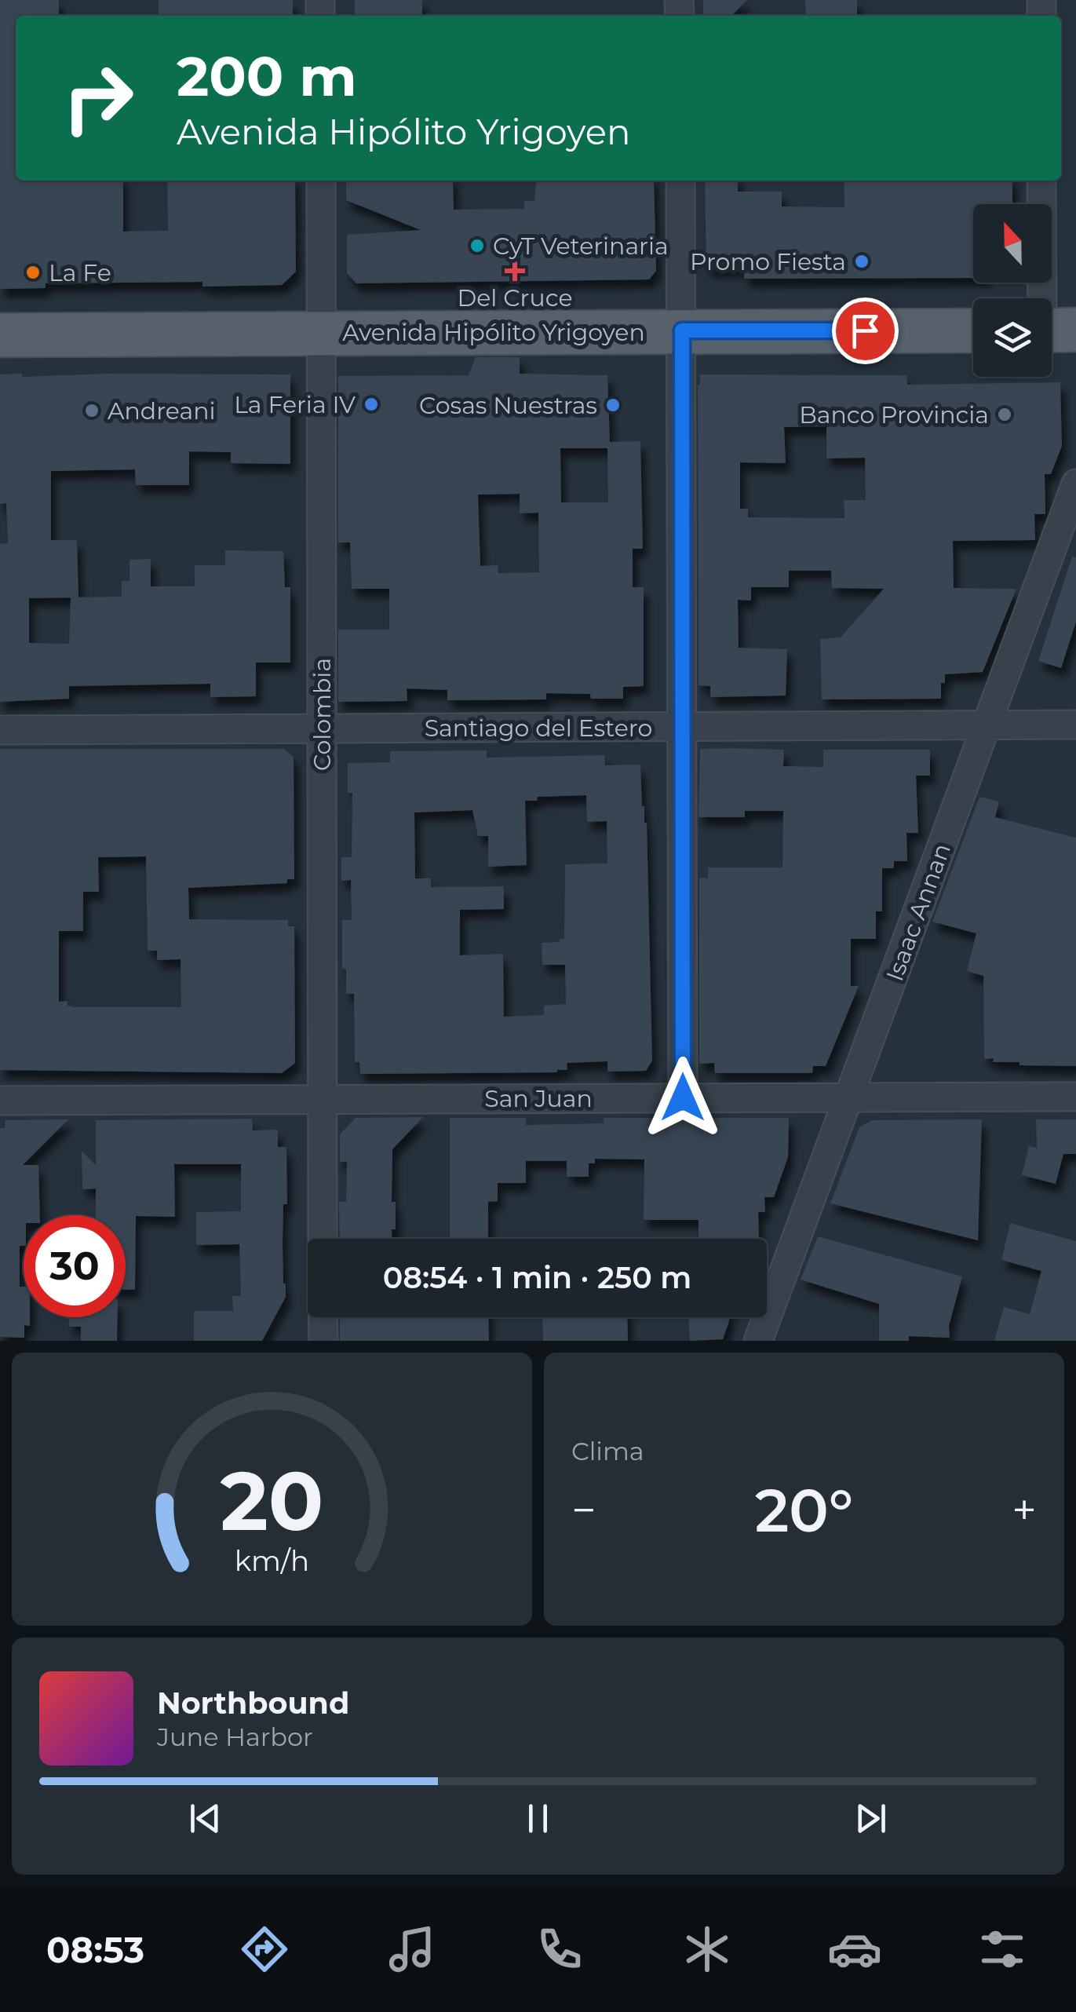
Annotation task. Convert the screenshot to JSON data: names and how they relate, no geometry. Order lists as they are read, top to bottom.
{
  "streets": {
    "main road": ["Avenida Hipólito Yrigoyen"],
    "street": [
      "Colombia",
      "Santiago del Estero",
      "Isaac Annan",
      "San Juan"
    ]
  },
  "crossings": [
    ["Avenida Hipólito Yrigoyen", "Colombia"],
    ["Colombia", "Santiago del Estero"],
    ["Colombia", "San Juan"],
    ["Santiago del Estero", "Isaac Annan"],
    ["Isaac Annan", "San Juan"]
  ],
  "places": {
    "other": [
      "CyT Veterinaria",
      "Promo Fiesta",
      "La Fe",
      "La Feria IV",
      "Cosas Nuestras",
      "Andreani",
      "Banco Provincia"
    ],
    "health": ["Del Cruce"]
  },
  "north": "top",
  "page": {
    "turn": ["200 m", "Avenida Hipólito Yrigoyen"],
    "limit": "30",
    "trip": "08:54 · 1 min · 250 m",
    "tile": "Clima",
    "heat": ["−", "20°", "+"],
    "song": ["Northbound", "June Harbor"],
    "tabs": "08:53",
    "gauge": ["20", "km/h"]
  }
}
